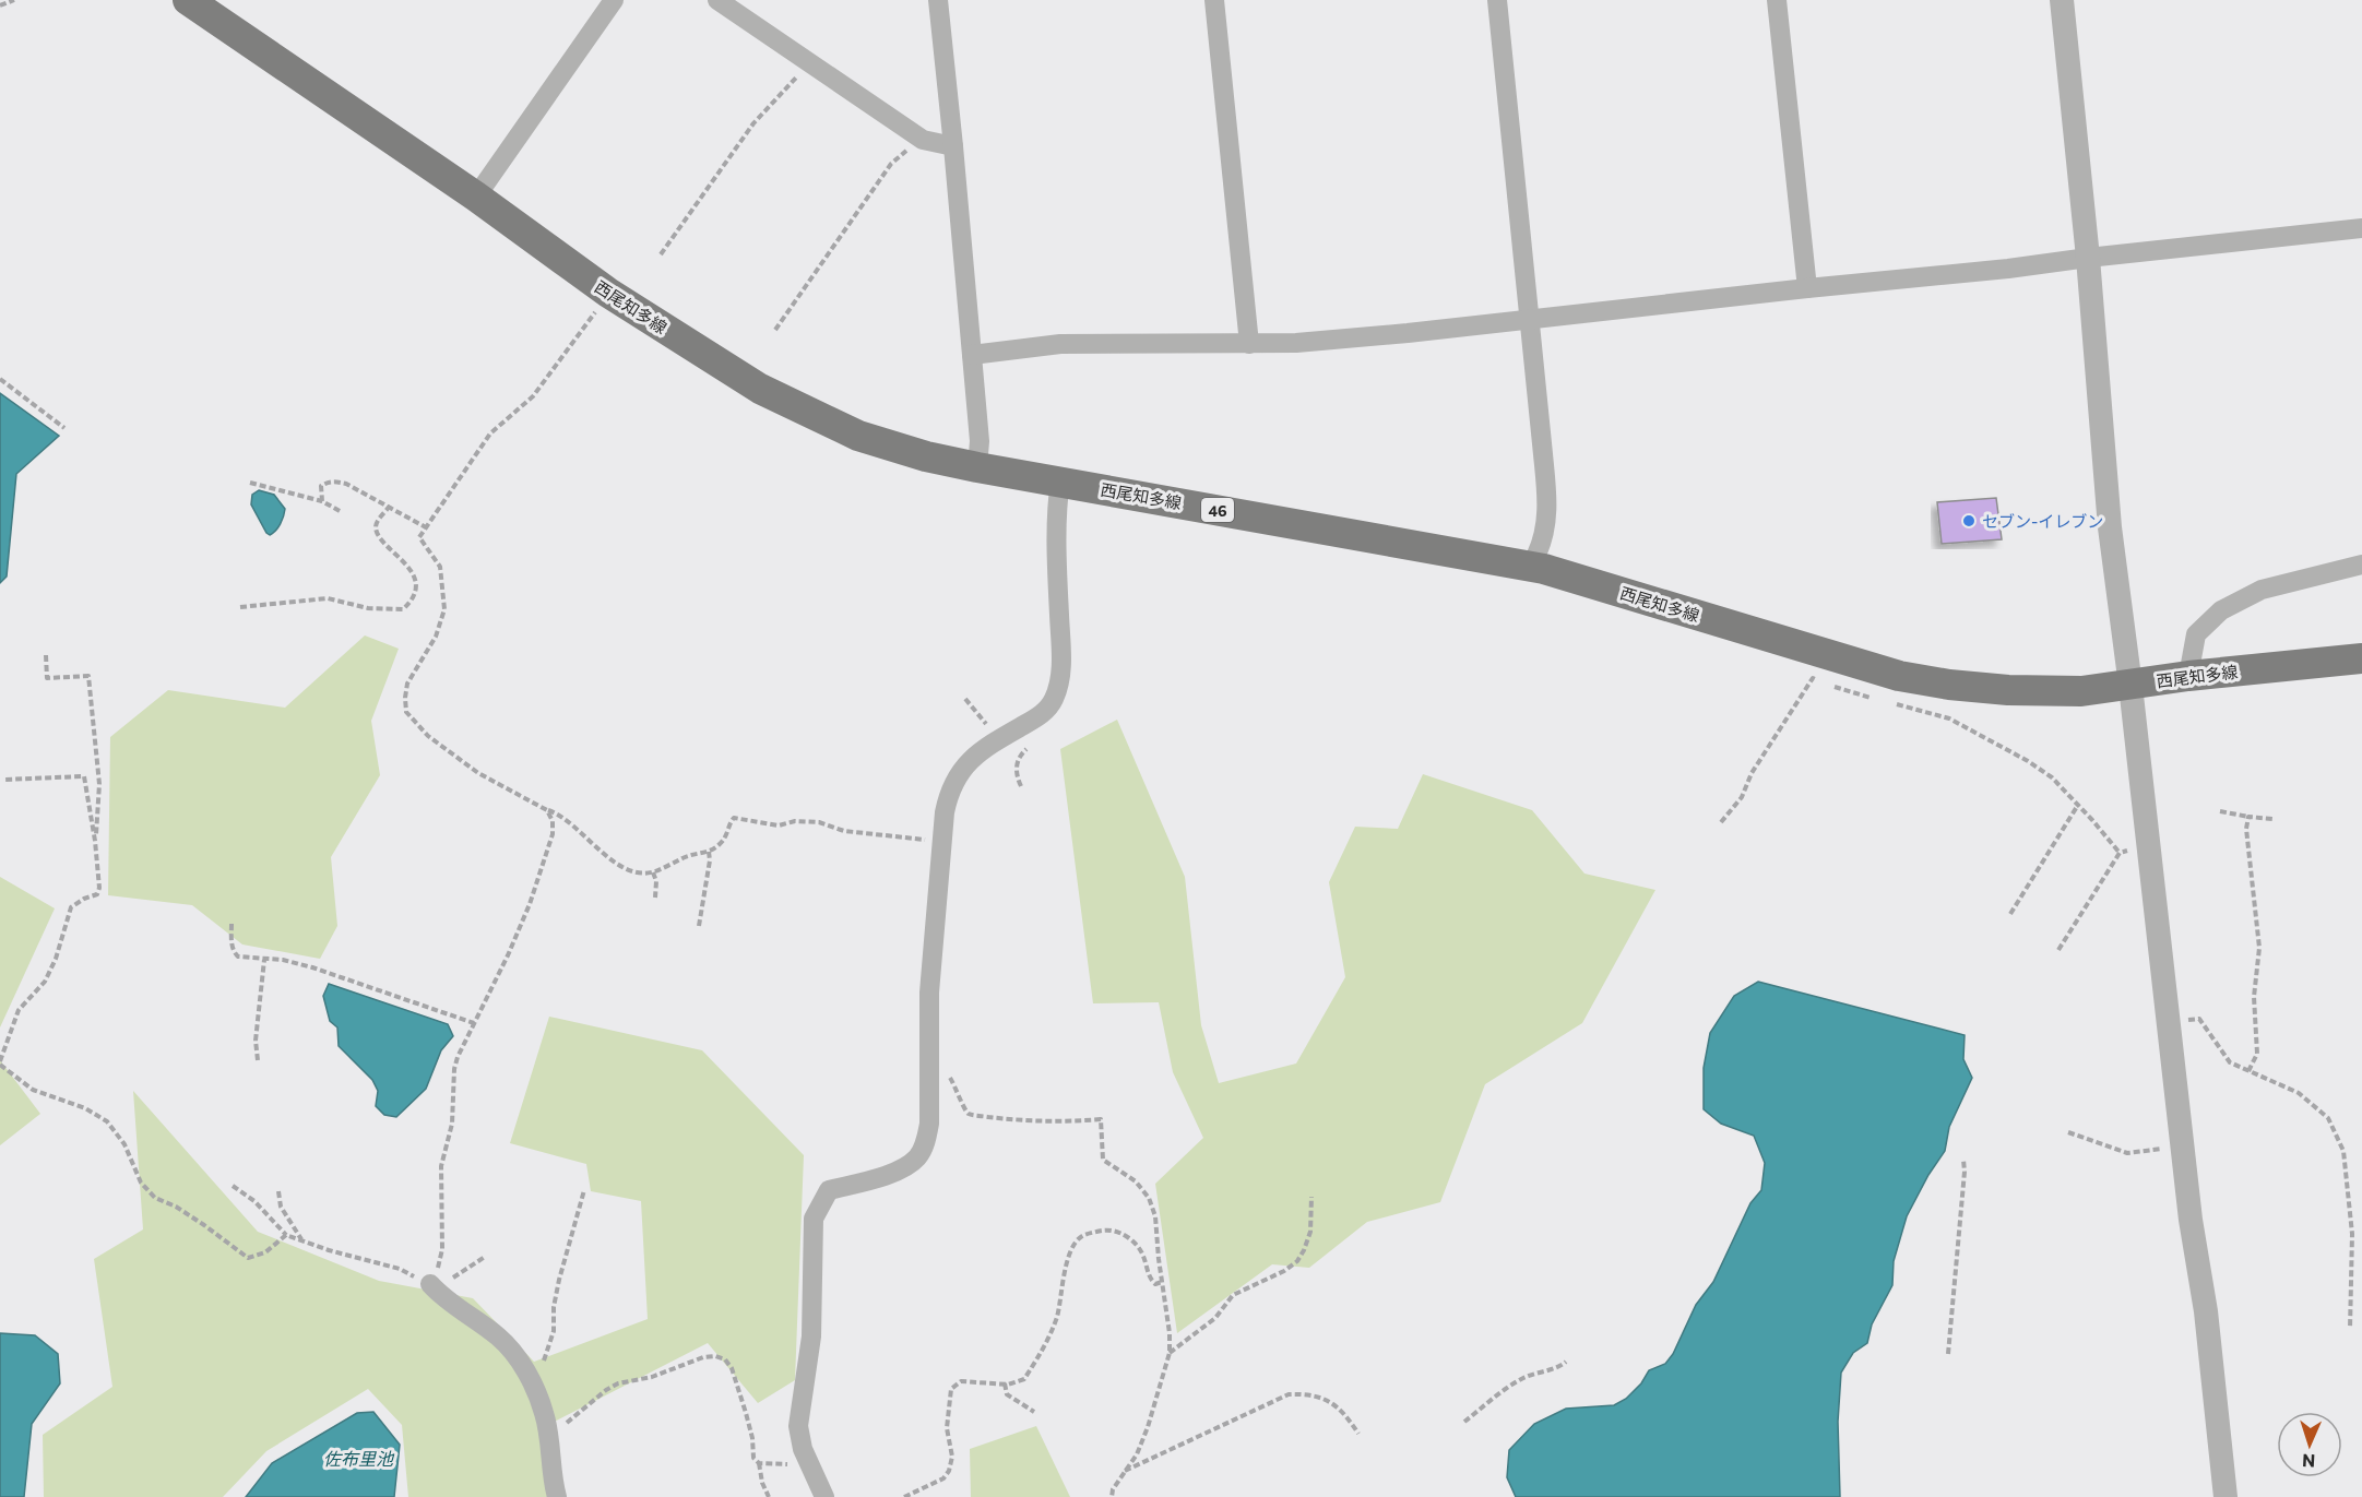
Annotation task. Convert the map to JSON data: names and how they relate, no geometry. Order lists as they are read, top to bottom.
{
  "streets": {
    "main road": ["西尾知多線", "46"]
  },
  "water": ["佐布里池"],
  "places": ["セブン-イレブン"],
  "north": "bottom"
}
